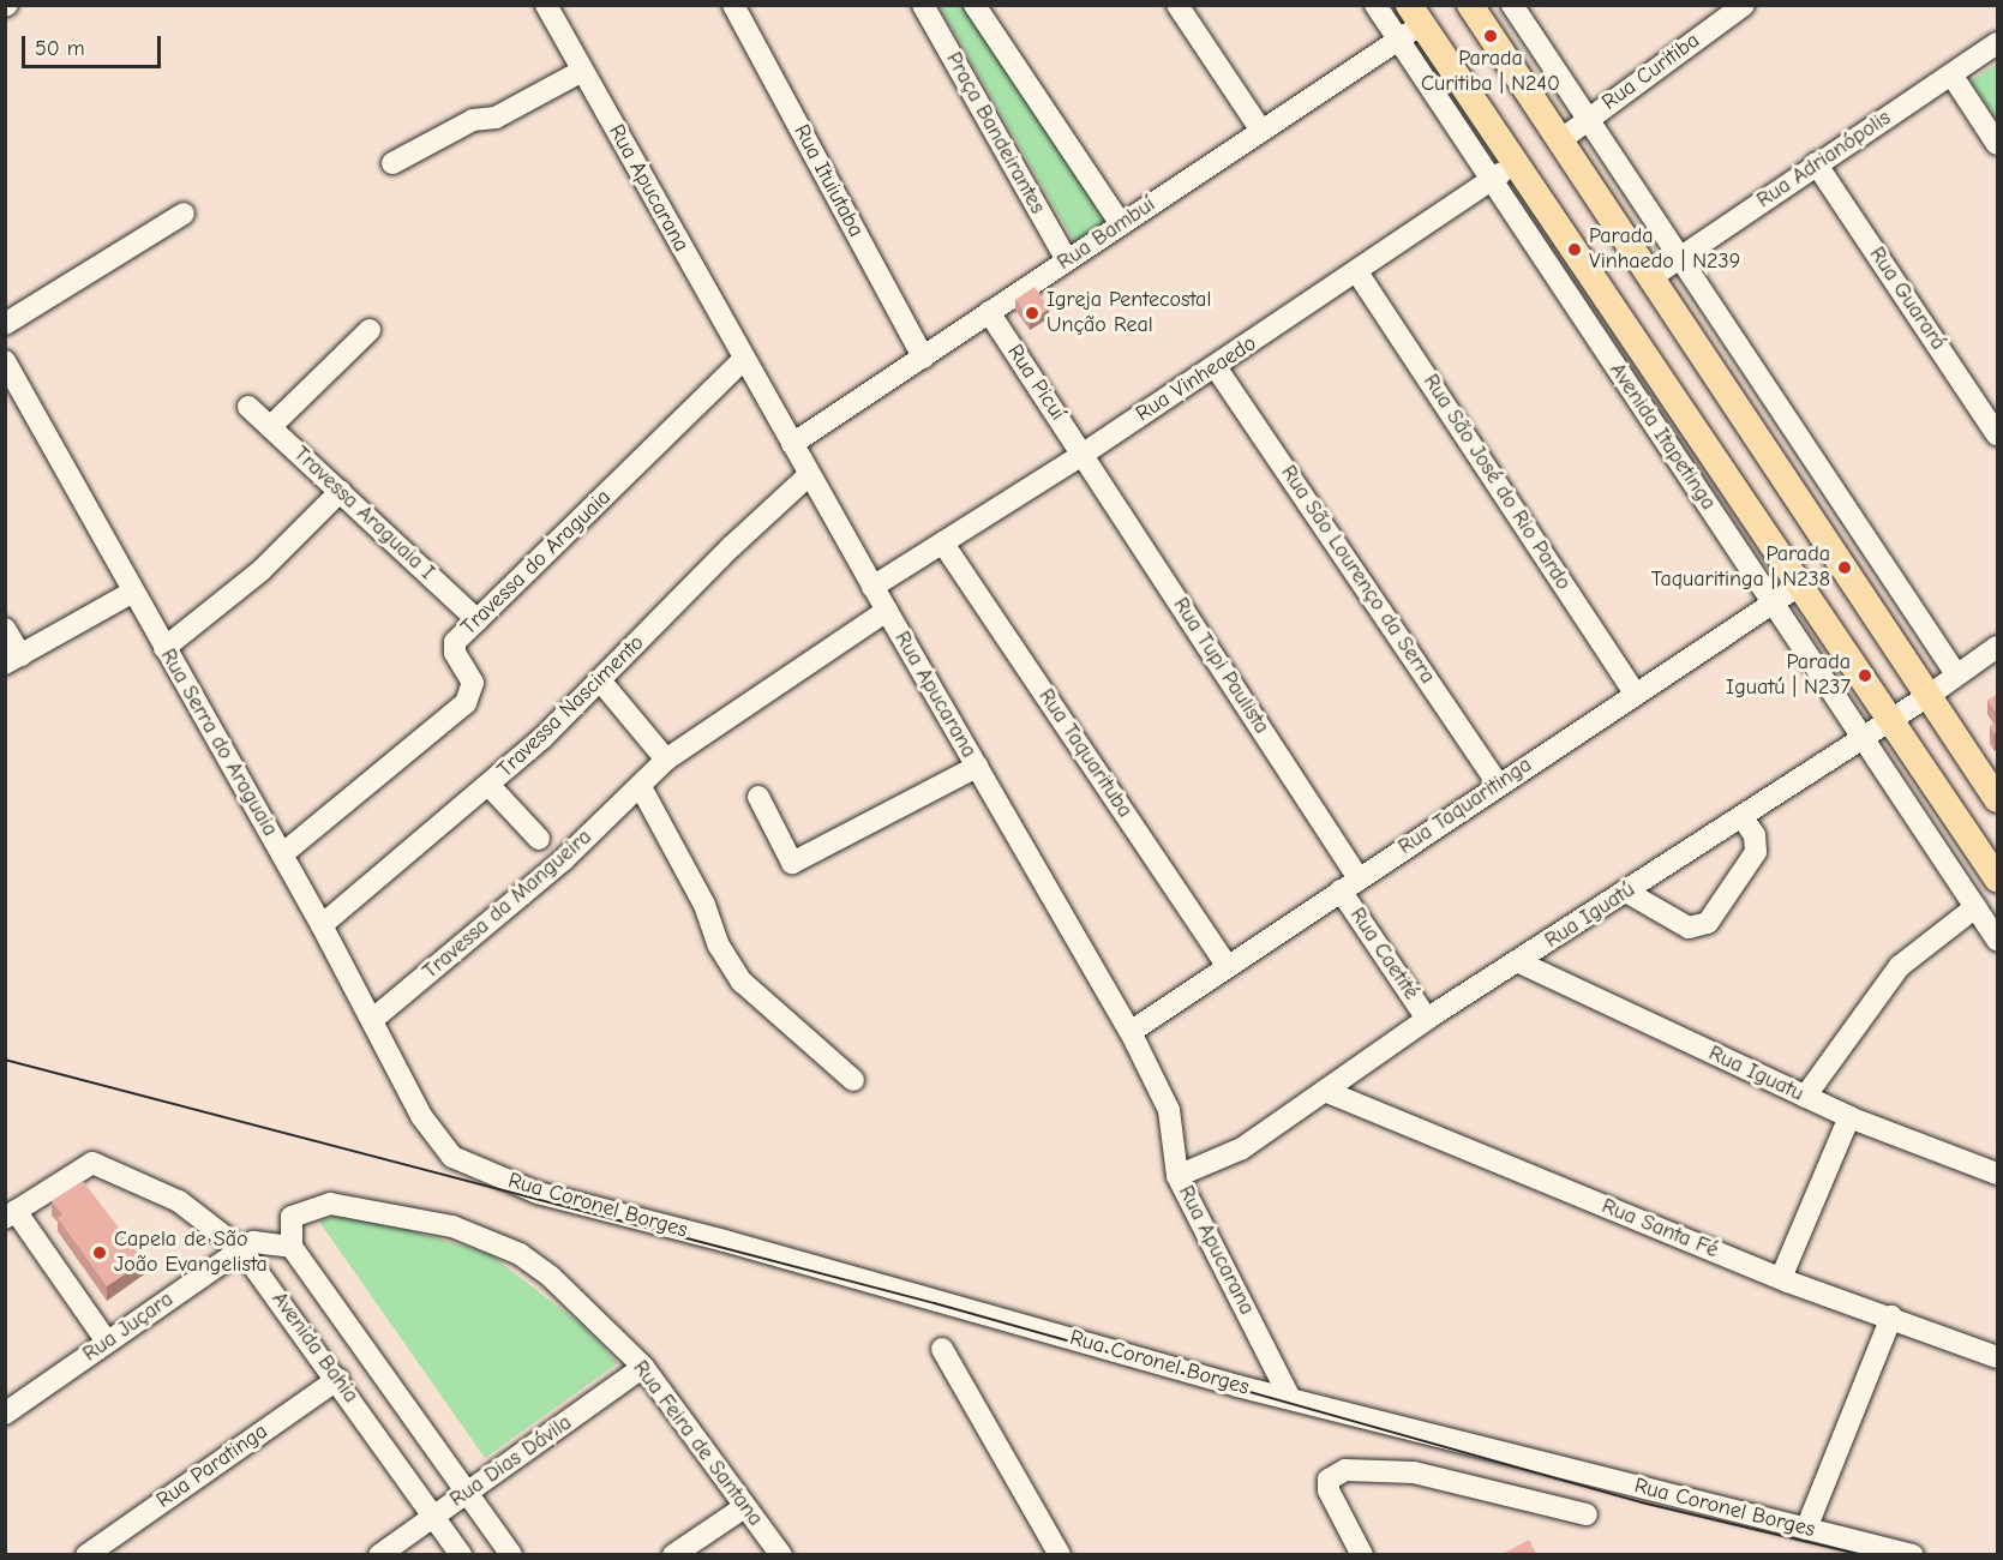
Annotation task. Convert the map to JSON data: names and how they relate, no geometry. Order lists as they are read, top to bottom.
{
  "streets": {
    "main road": ["Avenida Itapetinga"],
    "street": [
      "Rua Curitiba",
      "Praça Bandeirantes",
      "Rua Adrianópolis",
      "Rua Ituiutaba",
      "Rua Apucarana",
      "Rua Bambuí",
      "Rua Guarará",
      "Rua Vinheaedo",
      "Rua Picuí",
      "Rua São José do Rio Pardo",
      "Travessa Araguaia I",
      "Travessa do Araguaia",
      "Rua São Lourenço da Serra",
      "Rua Tupi Paulista",
      "Travessa Nascimento",
      "Rua Serra do Araguaia",
      "Rua Taquarituba",
      "Rua Taquaritinga",
      "Travessa da Mangueira",
      "Rua Iguatú",
      "Rua Caetité",
      "Rua Iguatu",
      "Rua Coronel Borges",
      "Rua Santa Fé",
      "Rua Juçara",
      "Avenida Bahia",
      "Rua Feira de Santana",
      "Rua Dias Dávila",
      "Rua Paratinga"
    ]
  },
  "crossings": [
    ["Praça Bandeirantes", "Rua Bambuí"],
    ["Rua Adrianópolis", "Rua Guarará"],
    ["Rua Ituiutaba", "Rua Bambuí"],
    ["Rua Apucarana", "Rua Bambuí"],
    ["Rua Apucarana", "Rua Vinheaedo"],
    ["Rua Apucarana", "Travessa do Araguaia"],
    ["Rua Apucarana", "Travessa Nascimento"],
    ["Rua Apucarana", "Rua Taquaritinga"],
    ["Rua Apucarana", "Travessa da Mangueira"],
    ["Rua Apucarana", "Rua Iguatú"],
    ["Rua Apucarana", "Rua Coronel Borges"],
    ["Rua Bambuí", "Rua Picuí"],
    ["Rua Bambuí", "Avenida Itapetinga"],
    ["Rua Vinheaedo", "Rua Picuí"],
    ["Rua Vinheaedo", "Avenida Itapetinga"],
    ["Rua Vinheaedo", "Rua São José do Rio Pardo"],
    ["Rua Vinheaedo", "Rua São Lourenço da Serra"],
    ["Rua Vinheaedo", "Rua Tupi Paulista"],
    ["Rua Vinheaedo", "Rua Taquarituba"],
    ["Rua Picuí", "Rua Tupi Paulista"],
    ["Avenida Itapetinga", "Rua Taquaritinga"],
    ["Avenida Itapetinga", "Rua Iguatú"],
    ["Rua São José do Rio Pardo", "Rua Taquaritinga"],
    ["Travessa Araguaia I", "Travessa do Araguaia"],
    ["Travessa do Araguaia", "Rua Serra do Araguaia"],
    ["Rua São Lourenço da Serra", "Rua Taquaritinga"],
    ["Rua Tupi Paulista", "Rua Taquaritinga"],
    ["Rua Tupi Paulista", "Rua Caetité"],
    ["Travessa Nascimento", "Rua Serra do Araguaia"],
    ["Rua Serra do Araguaia", "Travessa da Mangueira"],
    ["Rua Serra do Araguaia", "Rua Coronel Borges"],
    ["Rua Taquarituba", "Rua Taquaritinga"],
    ["Rua Taquaritinga", "Rua Caetité"],
    ["Rua Iguatú", "Rua Caetité"],
    ["Rua Iguatú", "Rua Iguatu"],
    ["Rua Iguatú", "Rua Santa Fé"],
    ["Rua Juçara", "Avenida Bahia"],
    ["Rua Juçara", "Rua Feira de Santana"],
    ["Avenida Bahia", "Rua Feira de Santana"],
    ["Avenida Bahia", "Rua Dias Dávila"],
    ["Avenida Bahia", "Rua Paratinga"],
    ["Rua Feira de Santana", "Rua Dias Dávila"]
  ],
  "places": [
    "Parada Curitiba | N240",
    "Parada Vinhaedo | N239",
    "Igreja Pentecostal Unção Real",
    "Parada Taquaritinga | N238",
    "Parada Iguatú | N237",
    "Capela de São João Evangelista"
  ],
  "scale_bar": "50 m"
}
